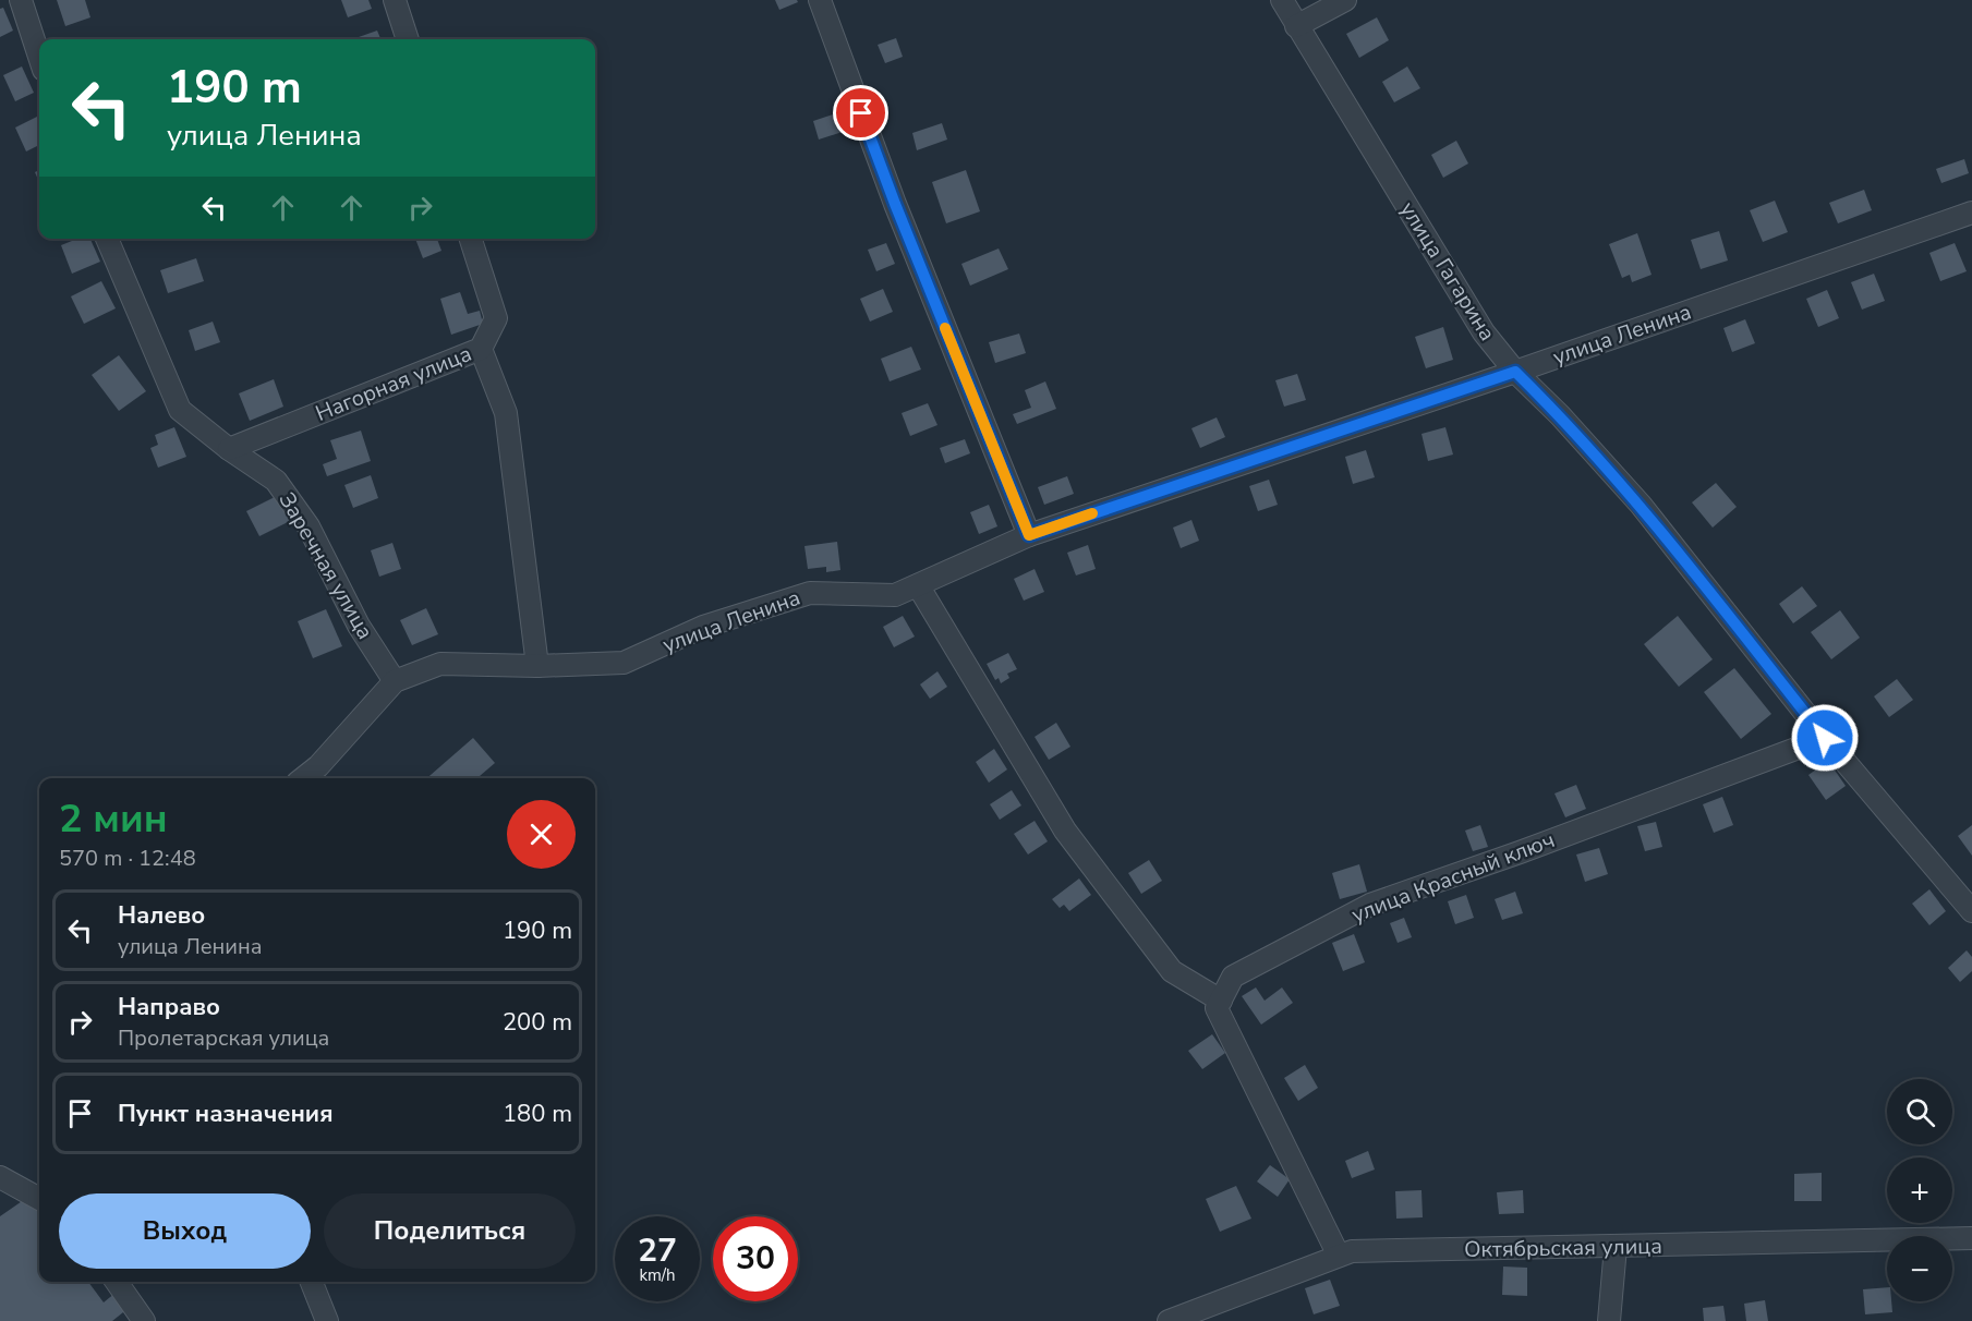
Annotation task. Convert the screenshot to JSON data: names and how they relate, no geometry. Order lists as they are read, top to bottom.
{
  "streets": {
    "street": [
      "улица Гагарина",
      "улица Ленина",
      "Нагорная улица",
      "Заречная улица",
      "улица Красный ключ",
      "Октябрьская улица"
    ]
  },
  "crossings": [
    ["улица Гагарина", "улица Ленина"],
    ["улица Гагарина", "улица Красный ключ"],
    ["улица Ленина", "Заречная улица"],
    ["Нагорная улица", "Заречная улица"]
  ],
  "page": {
    "turn": ["190 m", "улица Ленина"],
    "heading": ["2 мин", "570 m · 12:48"],
    "list": [
      {
        "name": "Налево",
        "note": "улица Ленина",
        "value": "190 m"
      },
      {
        "name": "Направо",
        "note": "Пролетарская улица",
        "value": "200 m"
      },
      {
        "name": "Пункт назначения",
        "value": "180 m"
      }
    ],
    "map_buttons": ["+", "−"],
    "buttons": ["Выход", "Поделиться"],
    "speed": "27 km/h",
    "limit": "30"
  }
}
